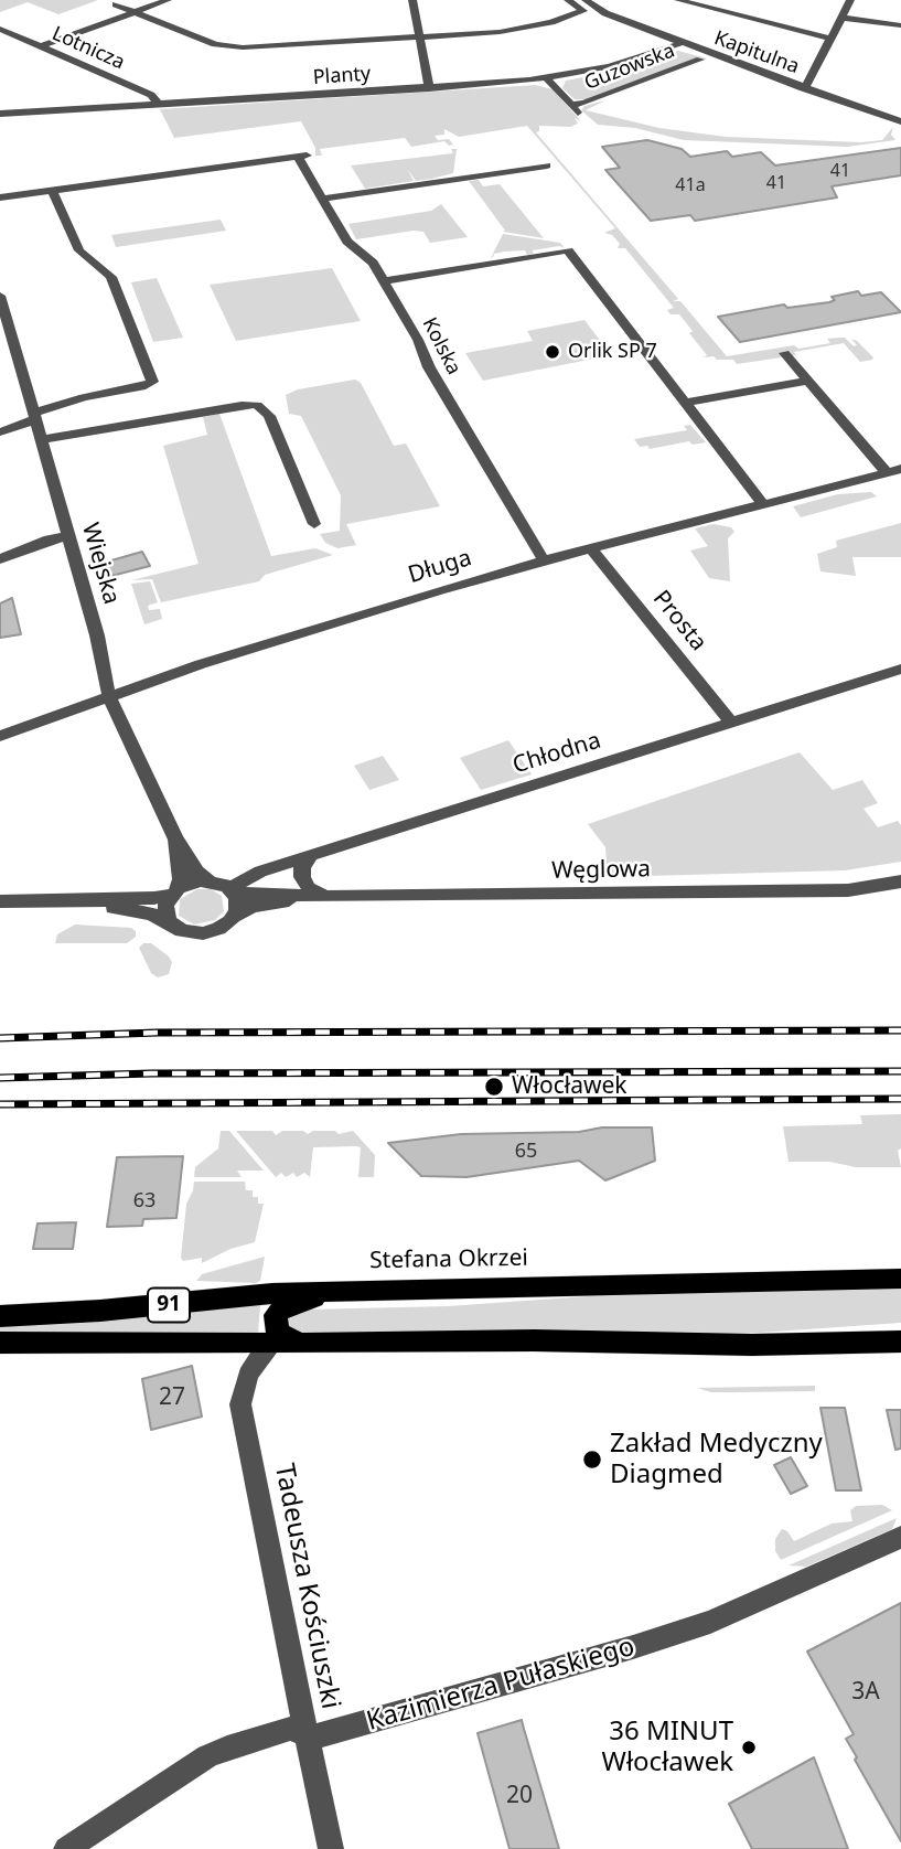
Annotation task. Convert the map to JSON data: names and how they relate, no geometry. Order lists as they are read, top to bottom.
{
  "streets": {
    "main road": ["Stefana Okrzei", "91"],
    "street": [
      "Lotnicza",
      "Kapitulna",
      "Guzowska",
      "Planty",
      "Kolska",
      "Wiejska",
      "Długa",
      "Prosta",
      "Chłodna",
      "Węglowa",
      "Tadeusza Kościuszki",
      "Kazimierza Pułaskiego"
    ]
  },
  "crossings": [
    ["Lotnicza", "Planty"],
    ["Kapitulna", "Planty"],
    ["Guzowska", "Planty"],
    ["Kolska", "Długa"],
    ["Wiejska", "Długa"],
    ["Wiejska", "Chłodna"],
    ["Wiejska", "Węglowa"],
    ["Długa", "Prosta"],
    ["Prosta", "Chłodna"],
    ["Chłodna", "Węglowa"],
    ["91", "Tadeusza Kościuszki"],
    ["Tadeusza Kościuszki", "Kazimierza Pułaskiego"]
  ],
  "places": [
    "Orlik SP 7",
    "Włocławek",
    "Zakład Medyczny Diagmed",
    "36 MINUT Włocławek"
  ],
  "house_numbers": [
    "41",
    "41",
    "41a",
    "65",
    "63",
    "27",
    "3A",
    "20"
  ]
}
